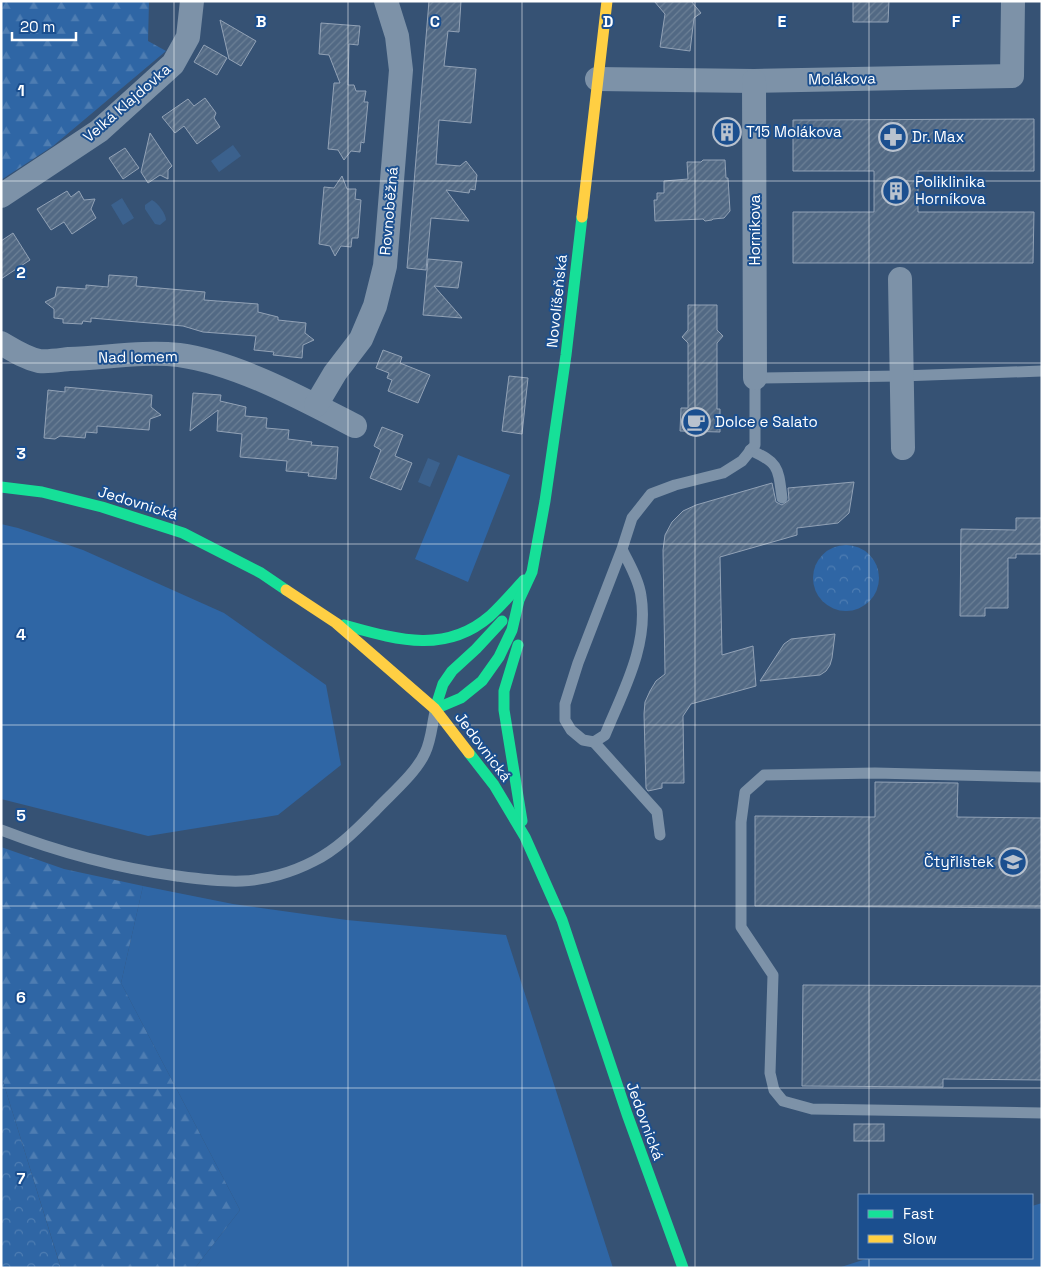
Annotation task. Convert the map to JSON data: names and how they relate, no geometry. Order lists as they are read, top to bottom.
{
  "streets": {
    "street": [
      "Molákova",
      "Velká Klajdovka",
      "Rovnoběžná",
      "Horníkova",
      "Novolíšeňská",
      "Nad lomem",
      "Jedovnická"
    ]
  },
  "crossings": [
    ["Molákova", "Horníkova"],
    ["Molákova", "Novolíšeňská"],
    ["Rovnoběžná", "Nad lomem"],
    ["Novolíšeňská", "Jedovnická"]
  ],
  "places": {
    "building": ["T15 Molákova", "Poliklinika Horníkova"],
    "pharmacy": ["Dr. Max"],
    "cafe": ["Dolce e Salato"],
    "school or university": ["Čtyřlístek"]
  },
  "legend": ["Fast", "Slow"],
  "scale_bar": "20 m",
  "grid": {
    "columns": [
      "B",
      "C",
      "D",
      "E",
      "F"
    ],
    "rows": [
      "1",
      "2",
      "3",
      "4",
      "5",
      "6",
      "7"
    ]
  }
}
